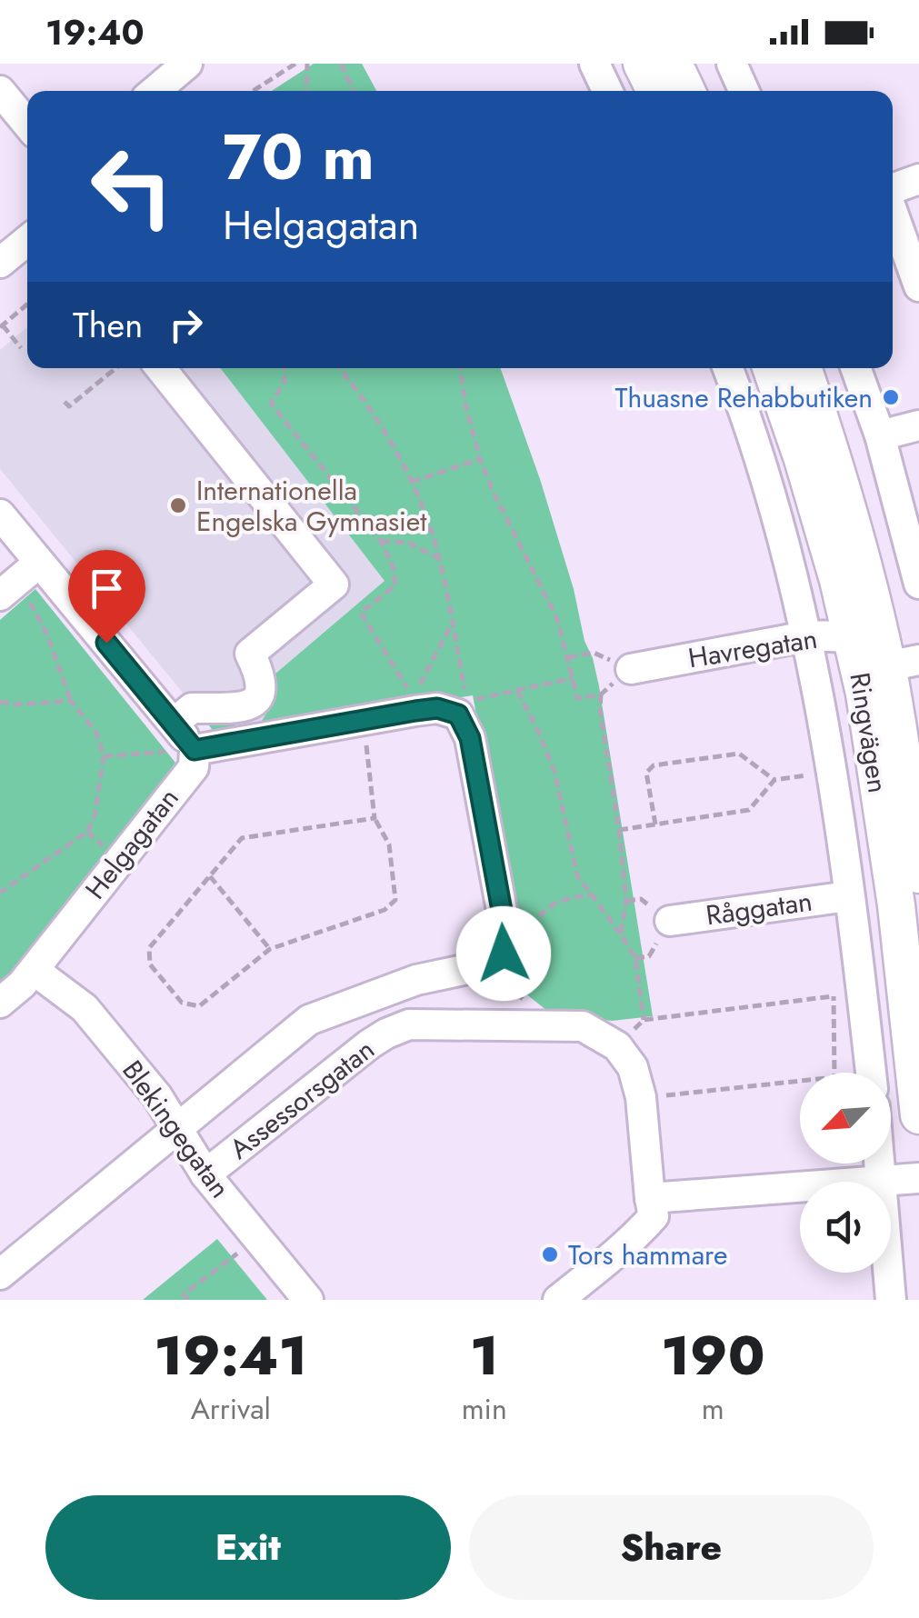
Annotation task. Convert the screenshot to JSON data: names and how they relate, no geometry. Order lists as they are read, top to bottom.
{
  "streets": {
    "main road": ["Ringvägen"],
    "street": [
      "Havregatan",
      "Helgagatan",
      "Råggatan",
      "Assessorsgatan",
      "Blekingegatan"
    ]
  },
  "crossings": [
    ["Havregatan", "Ringvägen"],
    ["Ringvägen", "Råggatan"],
    ["Helgagatan", "Blekingegatan"],
    ["Assessorsgatan", "Blekingegatan"]
  ],
  "places": ["Thuasne Rehabbutiken", "Internationella Engelska Gymnasiet", "Tors hammare"],
  "north": "bottom left",
  "page": {
    "status": "19:40",
    "turn": ["70 m", "Helgagatan"],
    "then": "Then",
    "eta": [
      "19:41",
      "Arrival",
      "1",
      "min",
      "190",
      "m"
    ],
    "buttons": ["Exit", "Share"]
  }
}
